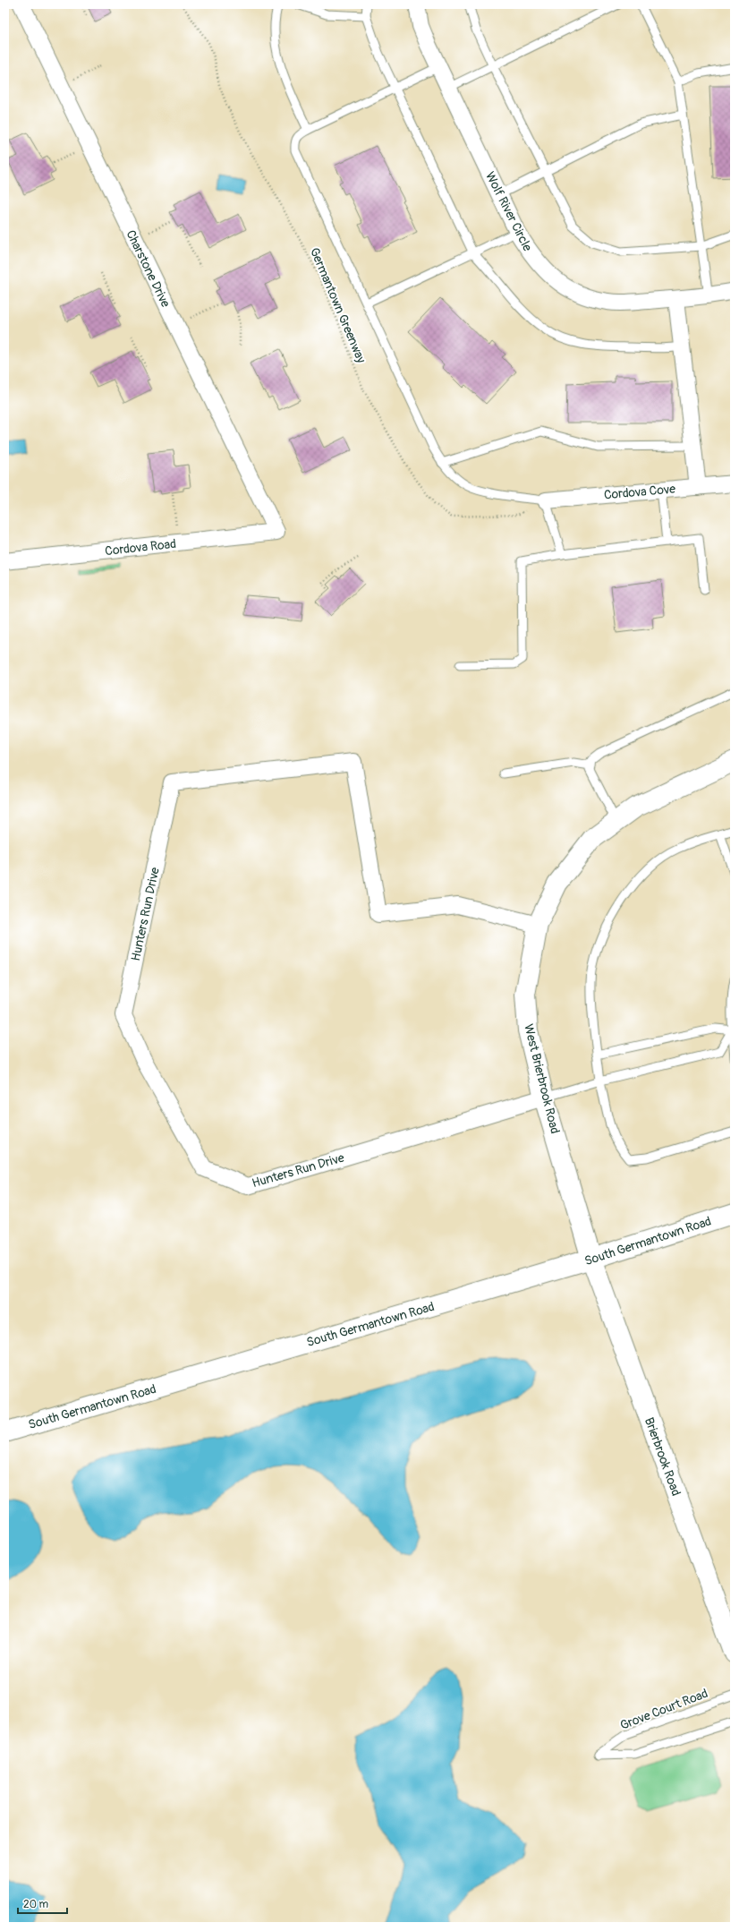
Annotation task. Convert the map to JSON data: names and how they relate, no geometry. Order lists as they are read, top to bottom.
{
  "streets": {
    "street": [
      "Wolf River Circle",
      "Charstone Drive",
      "Cordova Cove",
      "Cordova Road",
      "Hunters Run Drive",
      "West Brierbrook Road",
      "South Germantown Road",
      "Brierbrook Road"
    ],
    "lane": ["Grove Court Road"],
    "path": ["Germantown Greenway"]
  },
  "crossings": [
    ["Charstone Drive", "Cordova Road"],
    ["Germantown Greenway", "Cordova Cove"],
    ["Hunters Run Drive", "West Brierbrook Road"],
    ["West Brierbrook Road", "South Germantown Road"],
    ["West Brierbrook Road", "Brierbrook Road"],
    ["South Germantown Road", "Brierbrook Road"]
  ],
  "scale_bar": "20 m"
}
